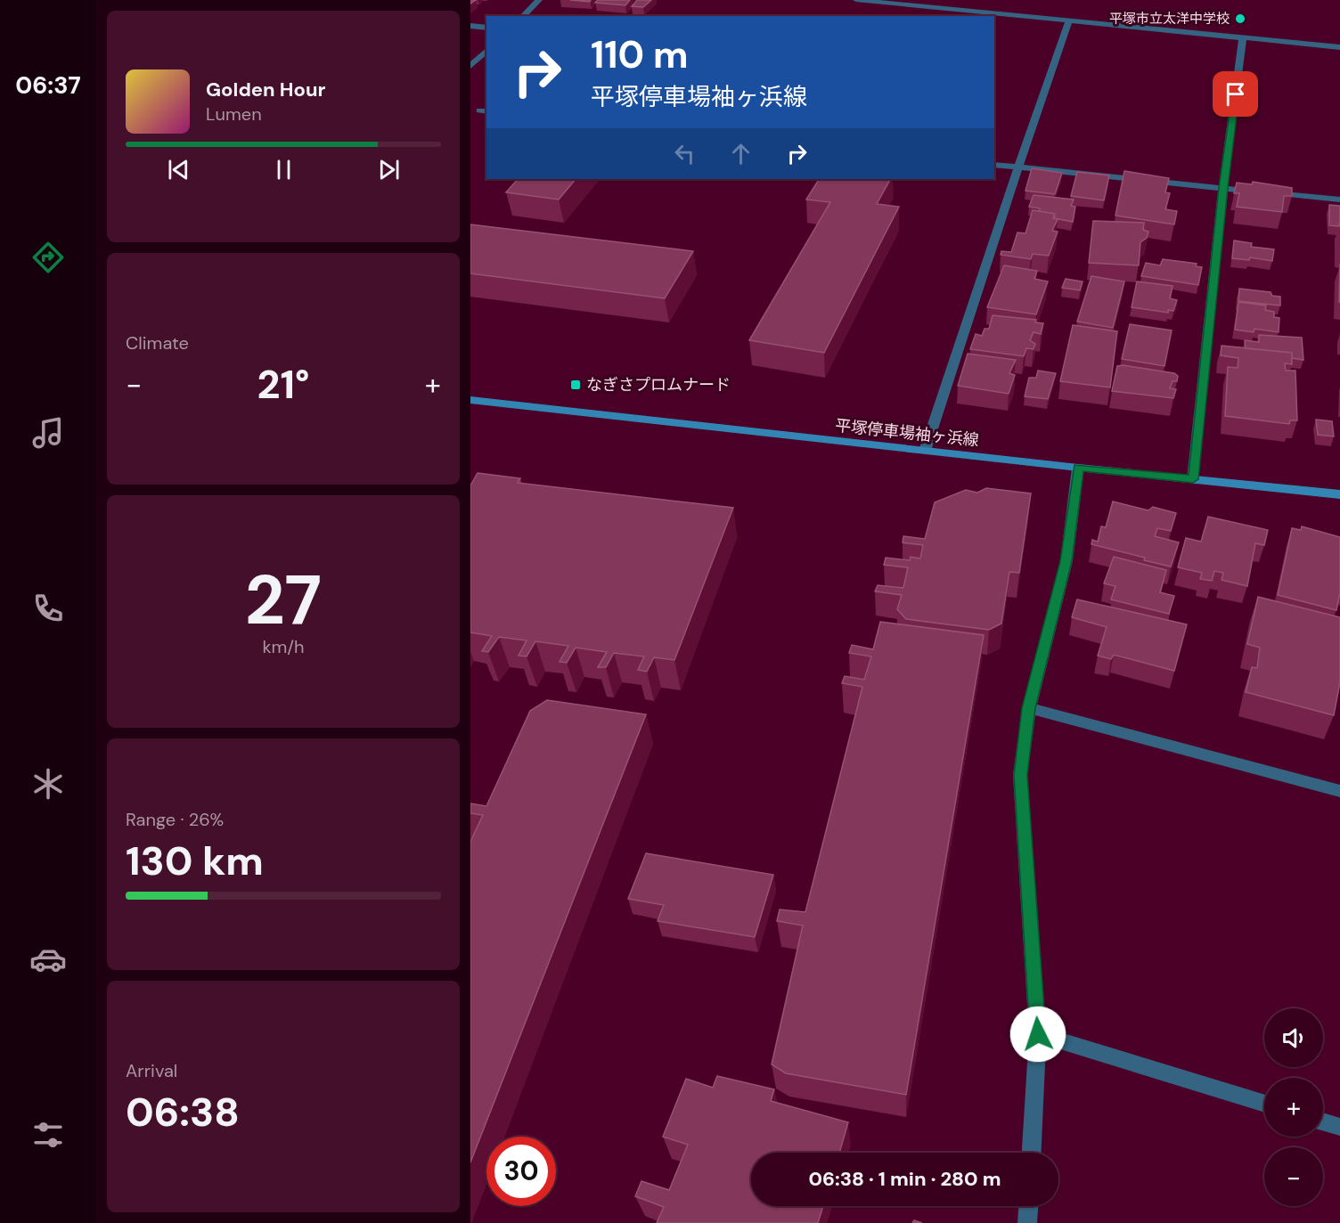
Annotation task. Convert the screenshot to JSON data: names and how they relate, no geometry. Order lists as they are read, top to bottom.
{
  "streets": {
    "main road": ["平塚停車場袖ヶ浜線"]
  },
  "places": {
    "other": ["平塚市立太洋中学校"],
    "transit": ["なぎさプロムナード"]
  },
  "page": {
    "tabs": "06:37",
    "turn": ["110 m", "平塚停車場袖ヶ浜線"],
    "song": ["Golden Hour", "Lumen"],
    "tile": [
      "Climate",
      ["27", "km/h"],
      ["Range · 26%", "130 km"],
      ["Arrival", "06:38"]
    ],
    "heat": ["−", "21°", "+"],
    "map_buttons": ["+", "−"],
    "limit": "30",
    "trip": "06:38 · 1 min · 280 m"
  }
}
